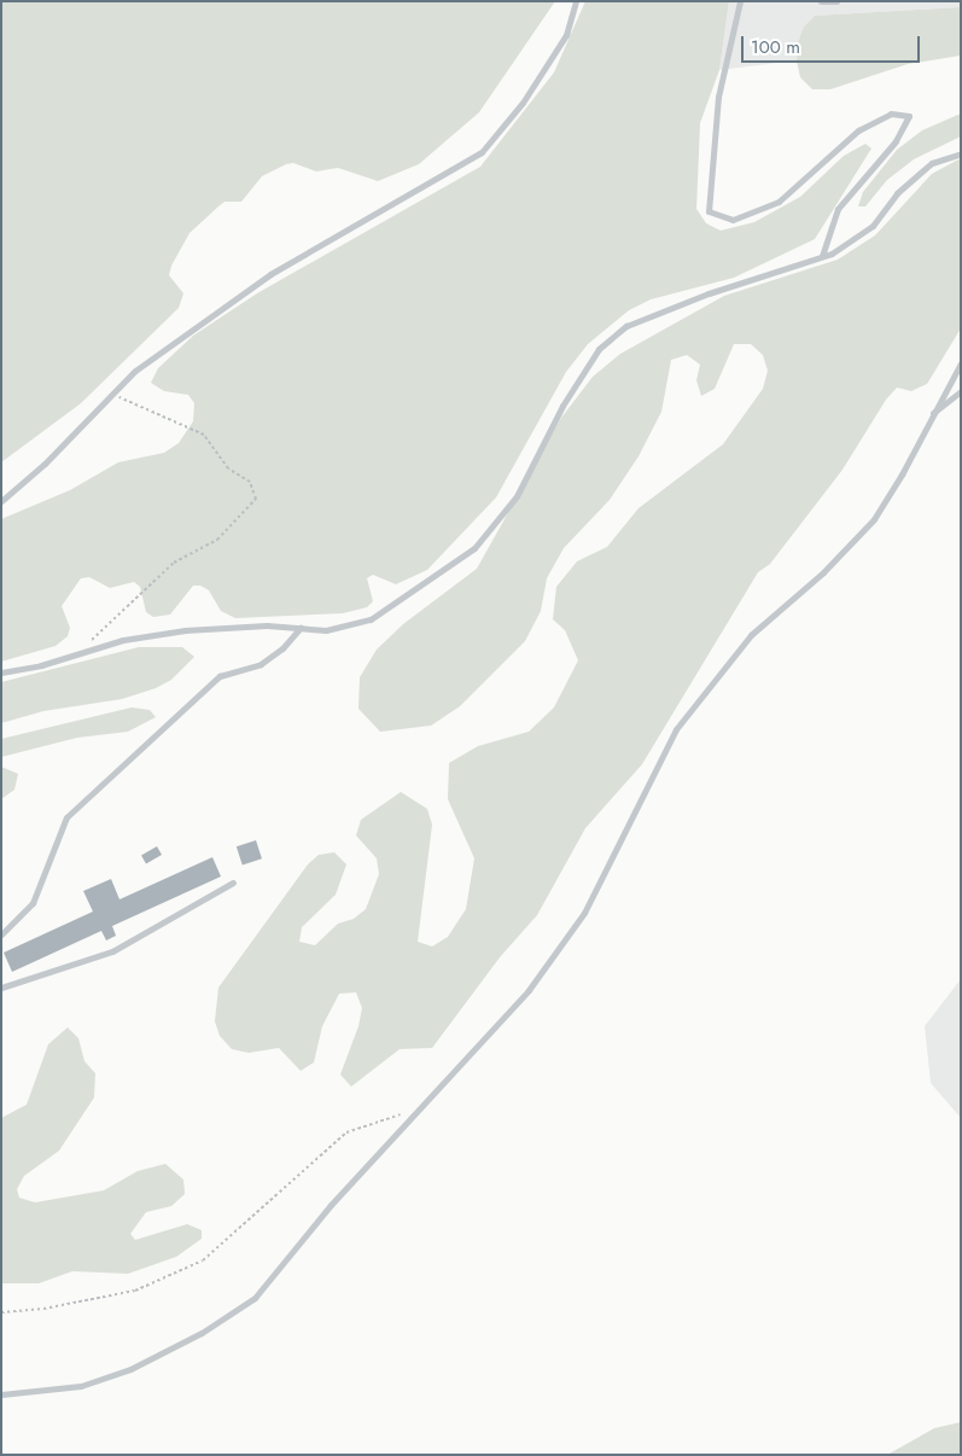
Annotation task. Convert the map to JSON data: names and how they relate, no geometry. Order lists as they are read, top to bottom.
{
  "scale_bar": "100 m"
}
